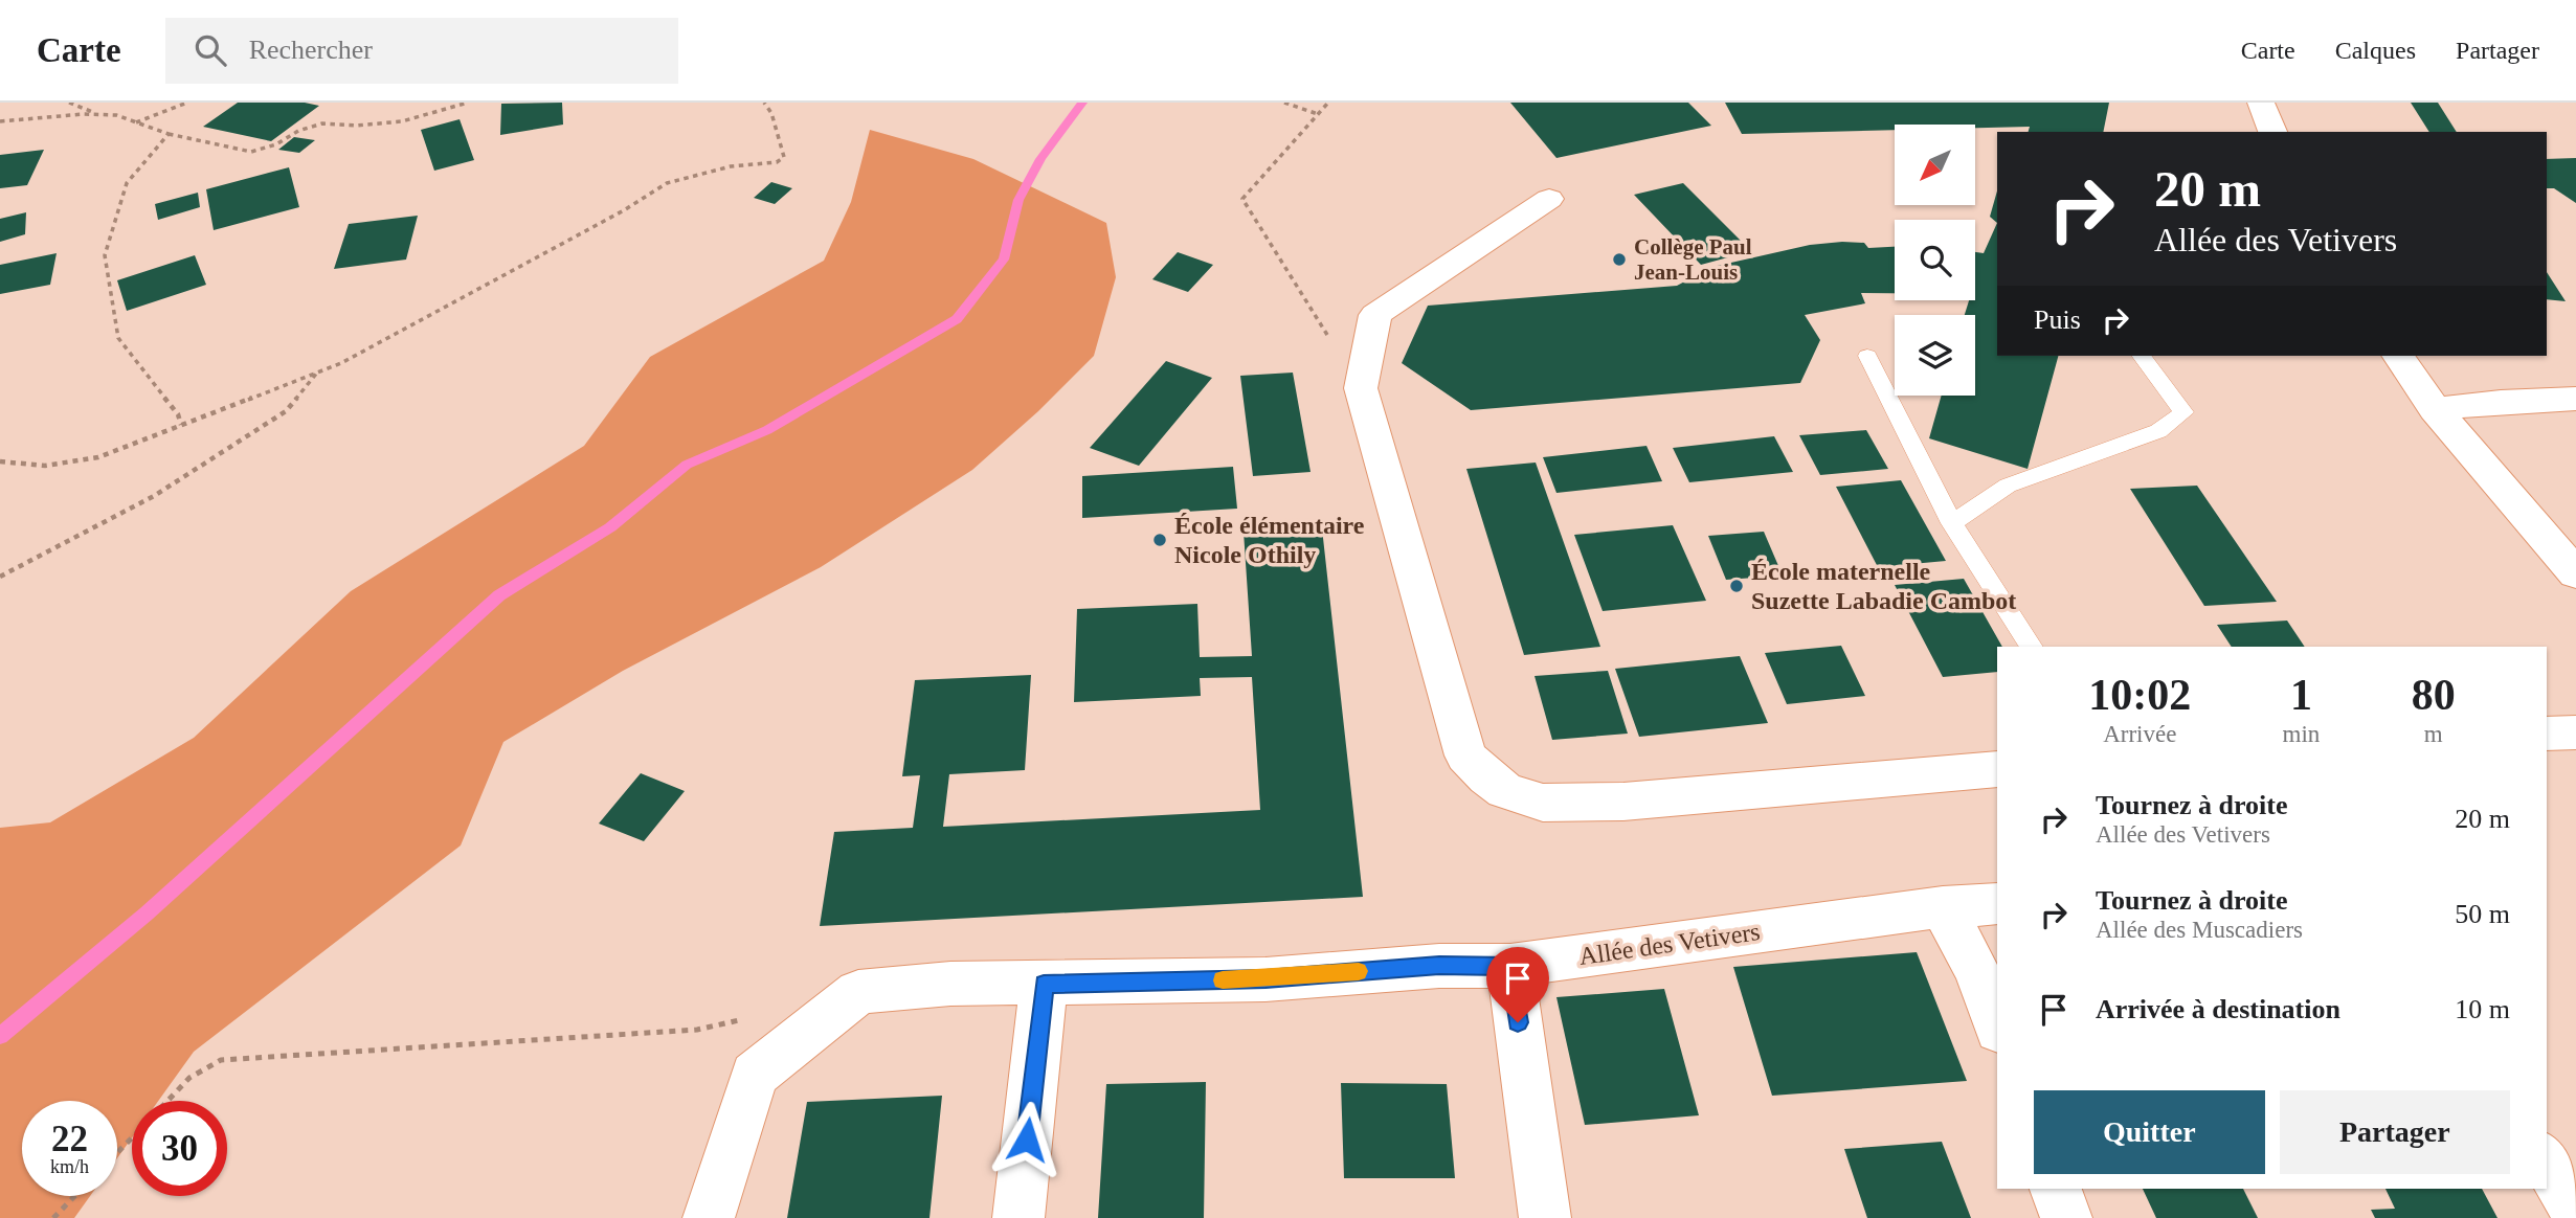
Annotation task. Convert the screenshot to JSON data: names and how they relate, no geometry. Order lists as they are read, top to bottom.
{
  "streets": {
    "street": ["Allée des Vetivers"]
  },
  "places": ["Collège Paul Jean-Louis", "École élémentaire Nicole Othily", "École maternelle Suzette Labadie Cambot"],
  "north": "bottom left",
  "page": {
    "header": "Carte",
    "search": "Rechercher",
    "nav": ["Carte", "Calques", "Partager"],
    "turn": ["20 m", "Allée des Vetivers"],
    "then": "Puis",
    "eta": [
      "10:02",
      "Arrivée",
      "1",
      "min",
      "80",
      "m"
    ],
    "list": [
      {
        "name": "Tournez à droite",
        "note": "Allée des Vetivers",
        "value": "20 m"
      },
      {
        "name": "Tournez à droite",
        "note": "Allée des Muscadiers",
        "value": "50 m"
      },
      {
        "name": "Arrivée à destination",
        "value": "10 m"
      }
    ],
    "buttons": ["Quitter", "Partager"],
    "speed": "22 km/h",
    "limit": "30"
  }
}
